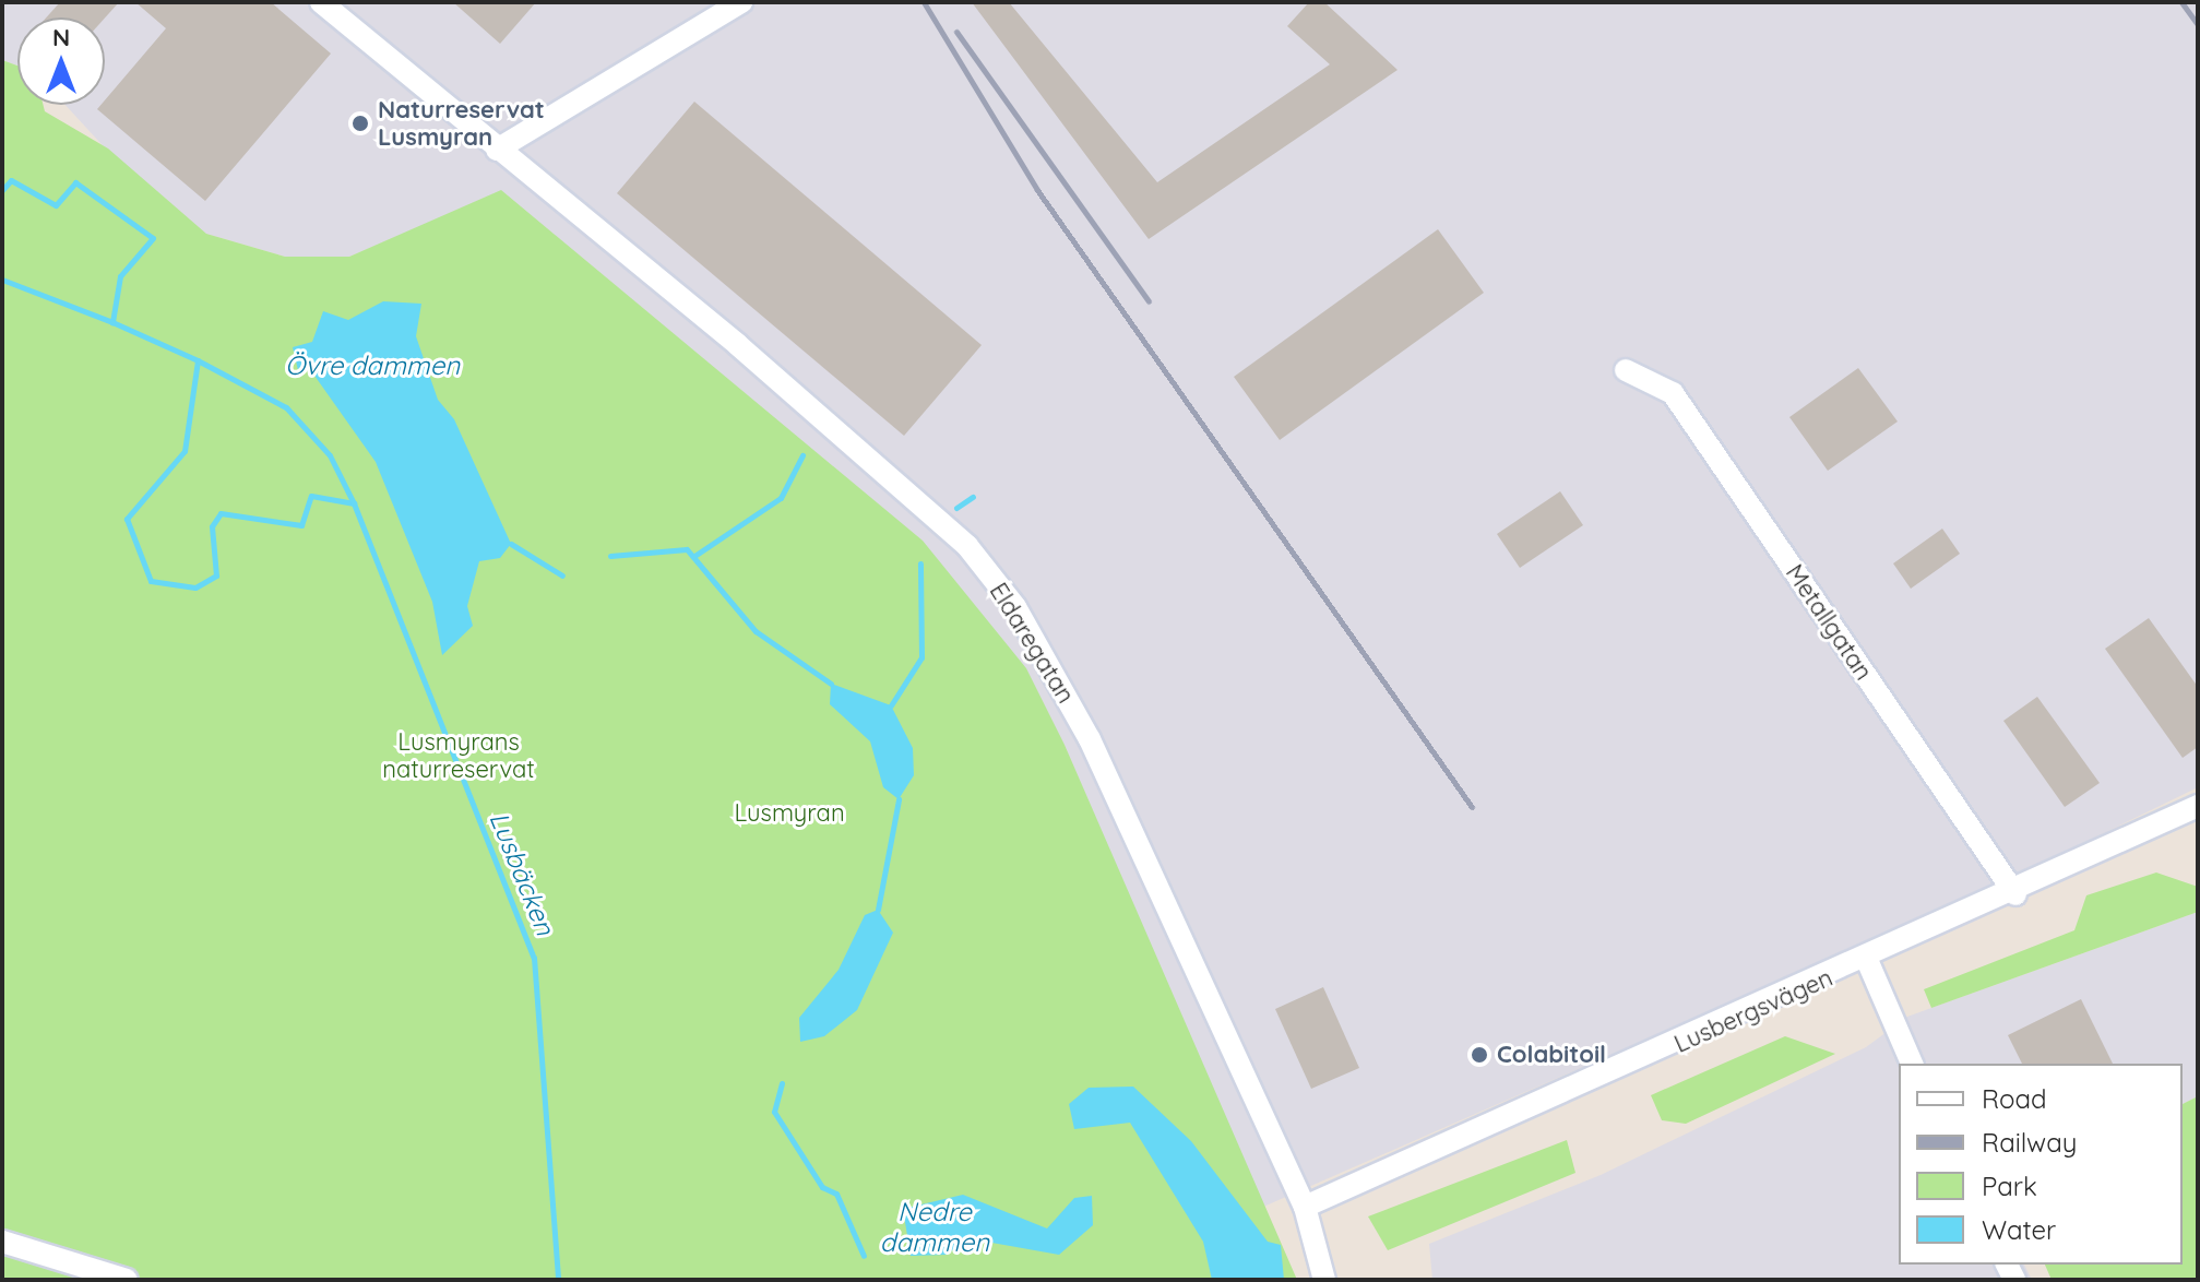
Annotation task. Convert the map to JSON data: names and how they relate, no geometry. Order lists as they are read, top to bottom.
{
  "streets": {
    "street": ["Metallgatan", "Eldaregatan", "Lusbergsvägen"]
  },
  "crossings": [
    ["Metallgatan", "Lusbergsvägen"],
    ["Eldaregatan", "Lusbergsvägen"]
  ],
  "water": ["Övre dammen", "Lusbäcken", "Nedre dammen"],
  "parks": ["Lusmyrans naturreservat", "Lusmyran"],
  "places": ["Naturreservat Lusmyran", "Colabitoil"],
  "legend": [
    "Road",
    "Railway",
    "Park",
    "Water"
  ],
  "north": "top"
}
